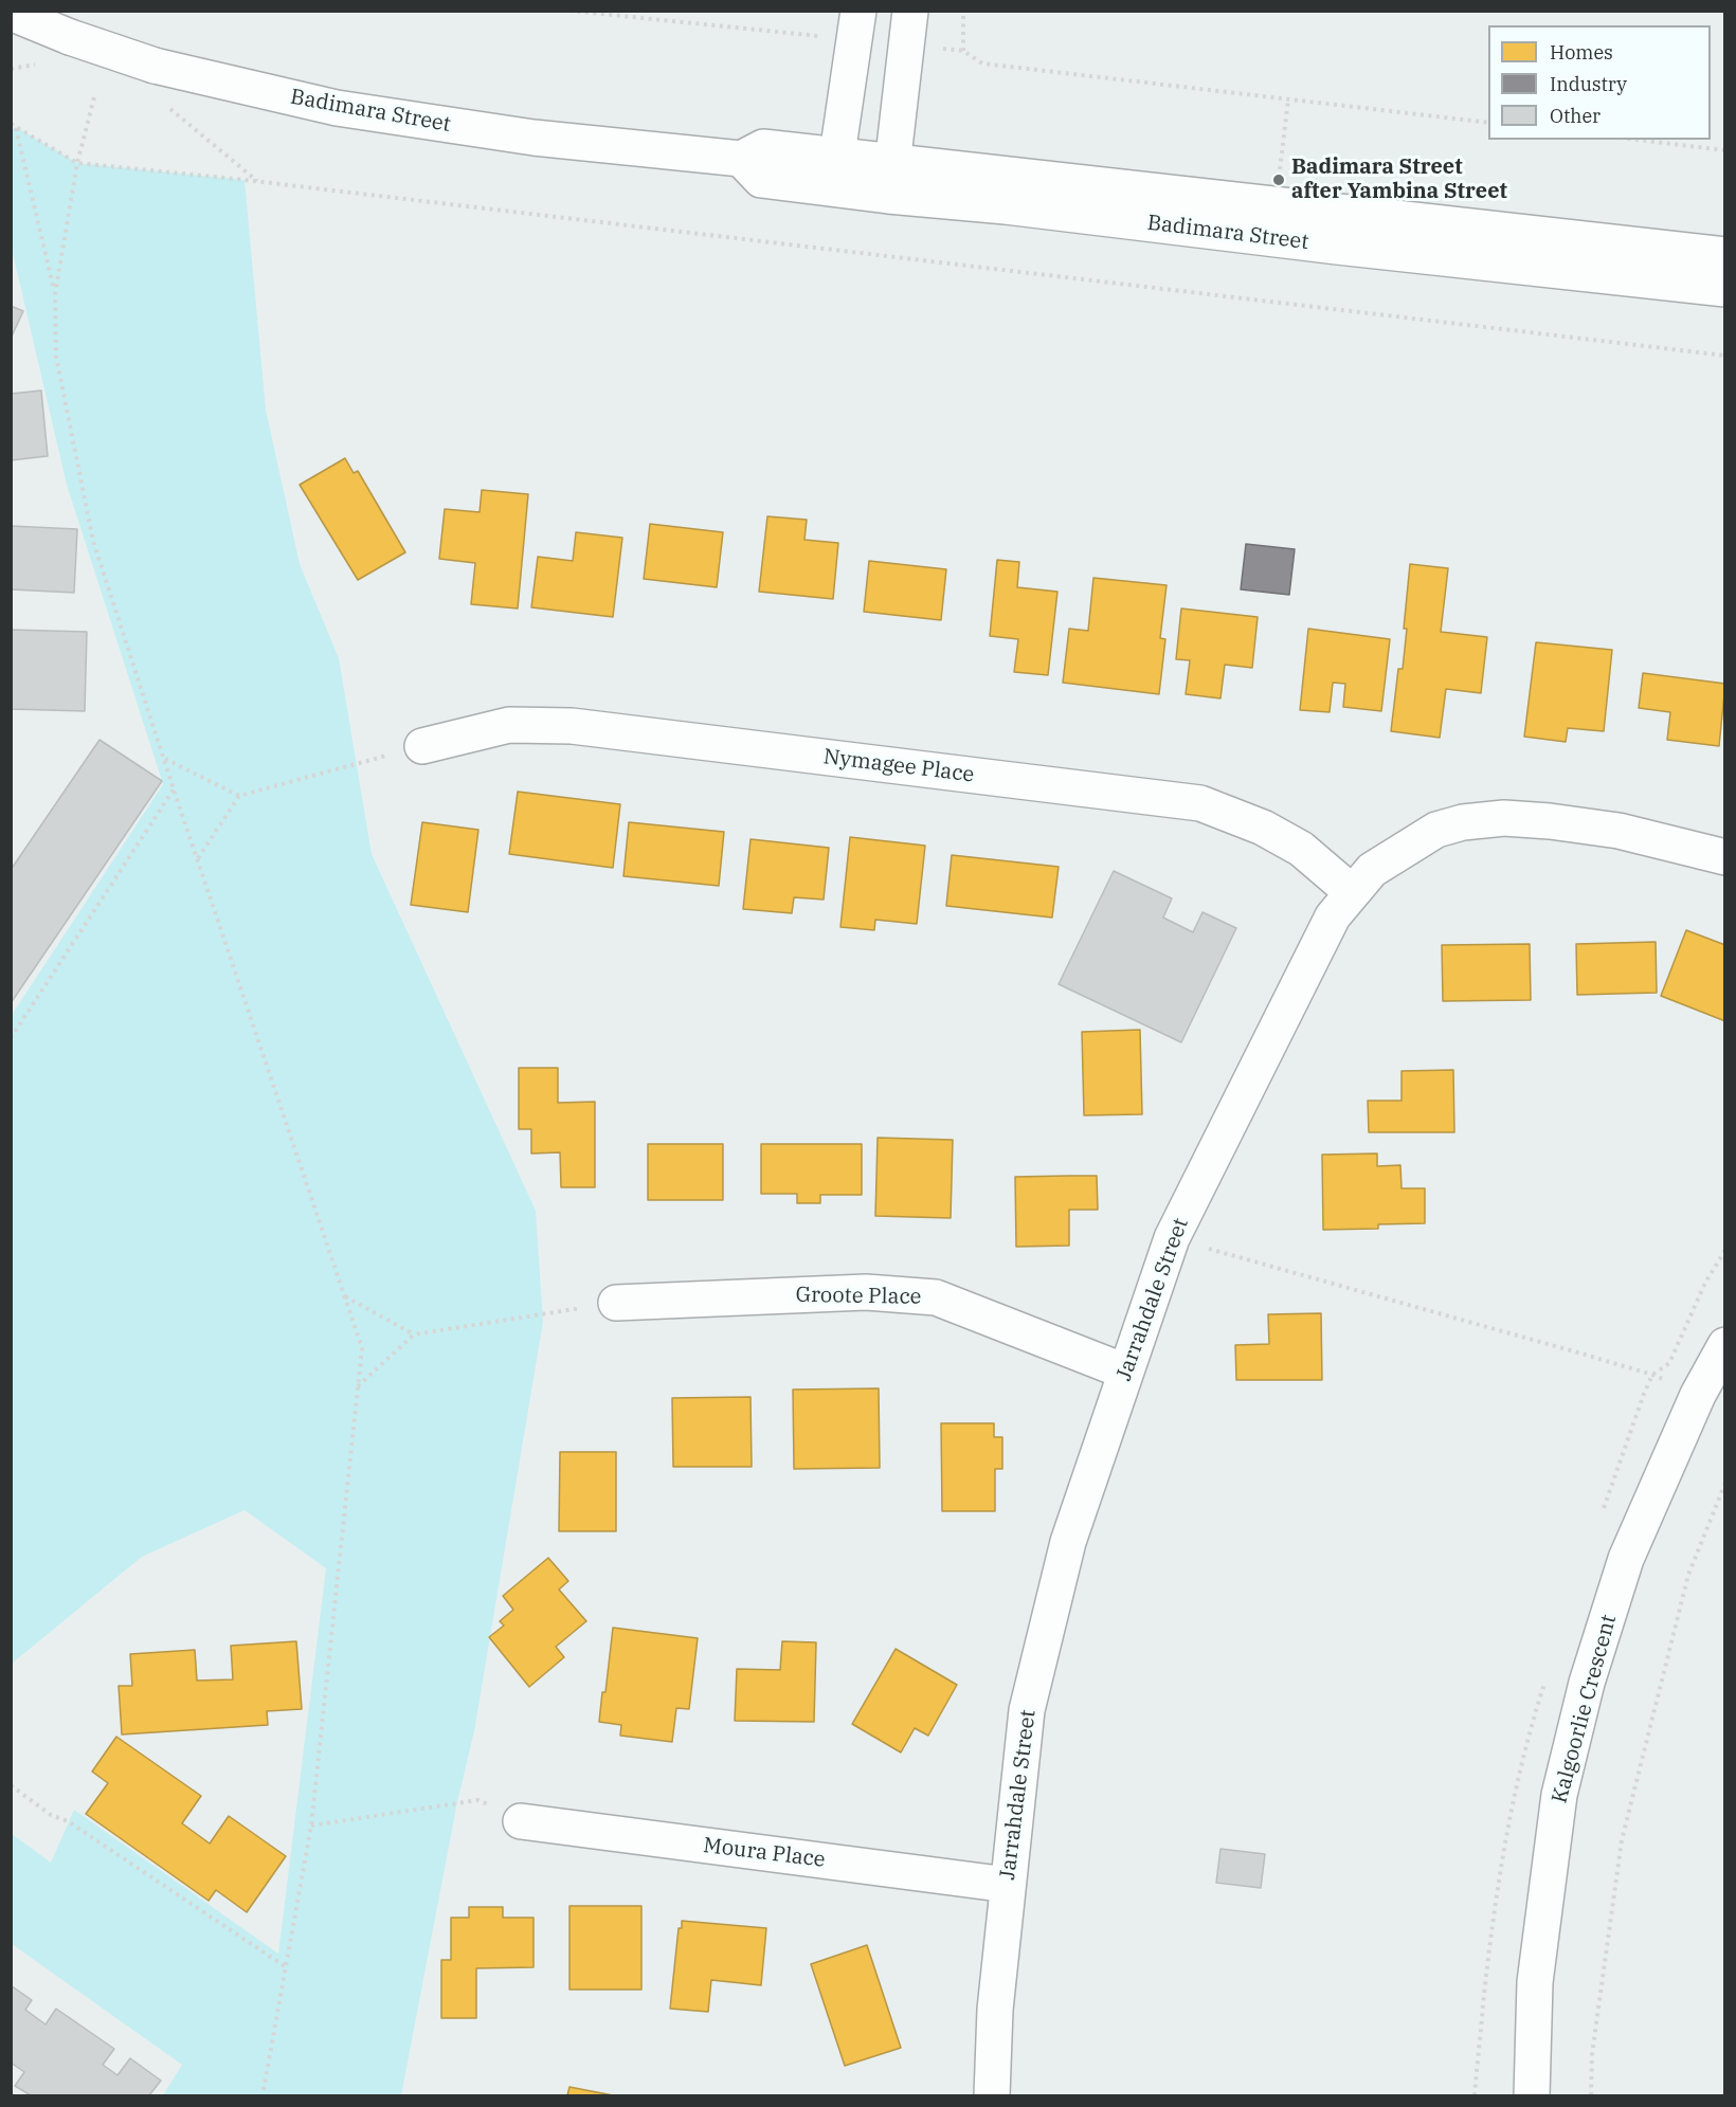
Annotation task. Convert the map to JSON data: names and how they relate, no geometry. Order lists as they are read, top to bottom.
{
  "streets": {
    "street": [
      "Badimara Street",
      "Nymagee Place",
      "Groote Place",
      "Jarrahdale Street",
      "Kalgoorlie Crescent",
      "Moura Place"
    ]
  },
  "crossings": [
    ["Nymagee Place", "Jarrahdale Street"],
    ["Groote Place", "Jarrahdale Street"],
    ["Jarrahdale Street", "Moura Place"]
  ],
  "places": ["Badimara Street after Yambina Street"],
  "legend": ["Homes", "Industry", "Other"]
}
